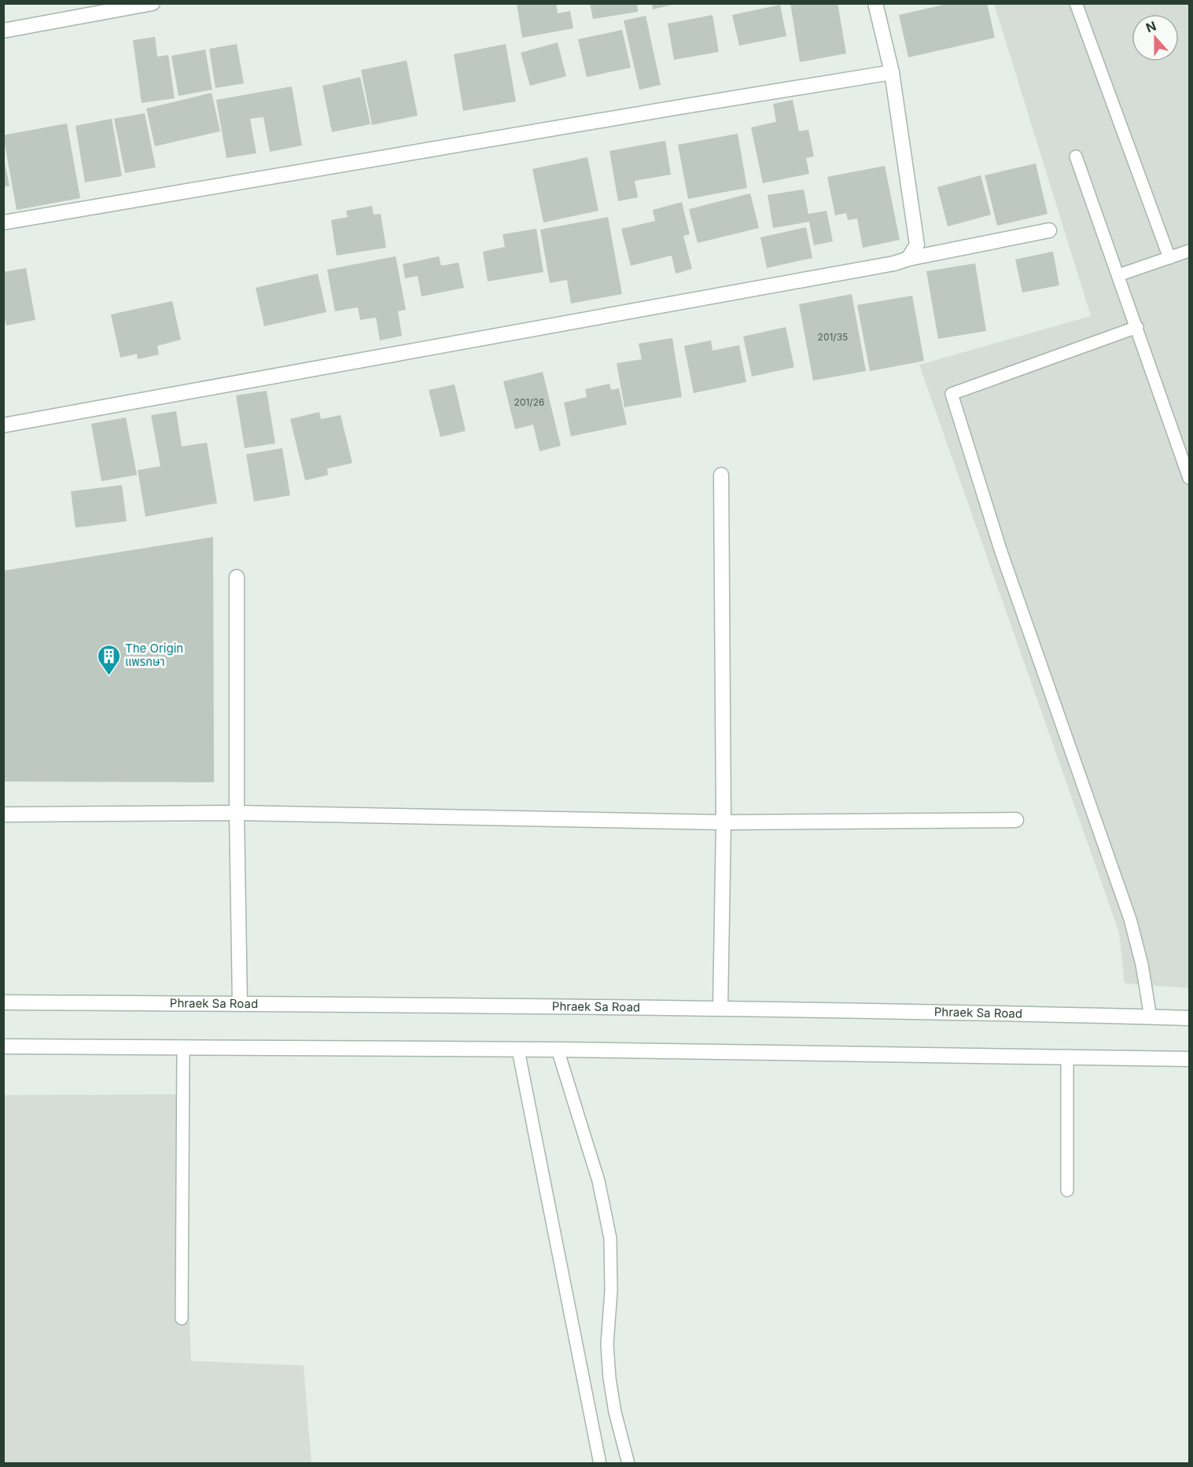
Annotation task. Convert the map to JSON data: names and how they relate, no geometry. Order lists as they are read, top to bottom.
{
  "streets": {
    "street": ["Phraek Sa Road"]
  },
  "places": {
    "building": ["The Origin แพรกษา"]
  },
  "house_numbers": ["201/35", "201/26"],
  "north": "top"
}
